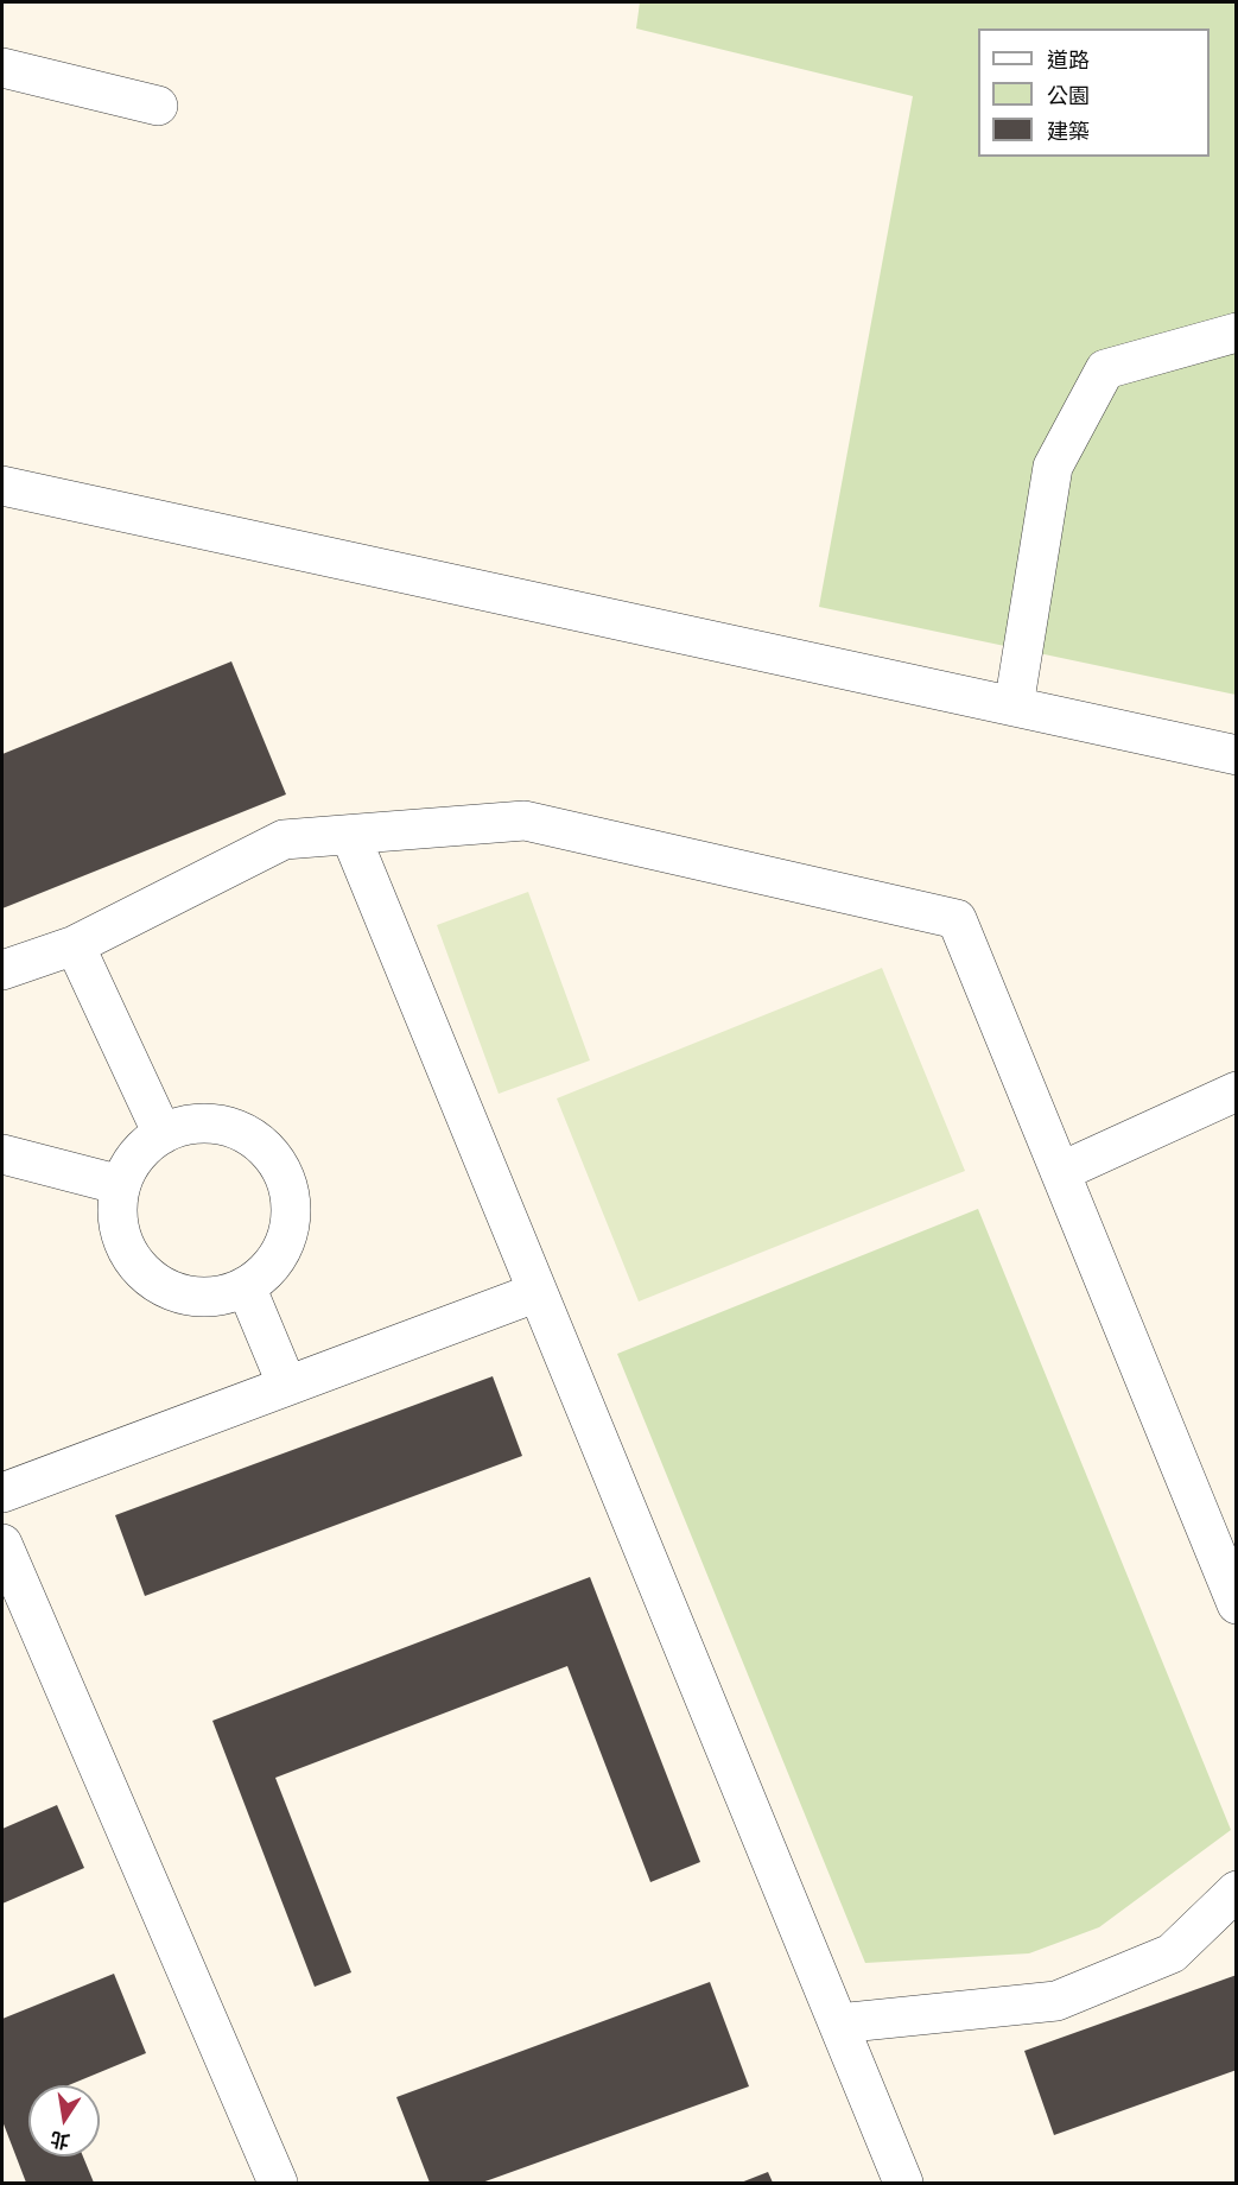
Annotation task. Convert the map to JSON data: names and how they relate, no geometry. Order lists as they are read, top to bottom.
{
  "legend": ["道路", "公園", "建築"],
  "north": "bottom"
}
